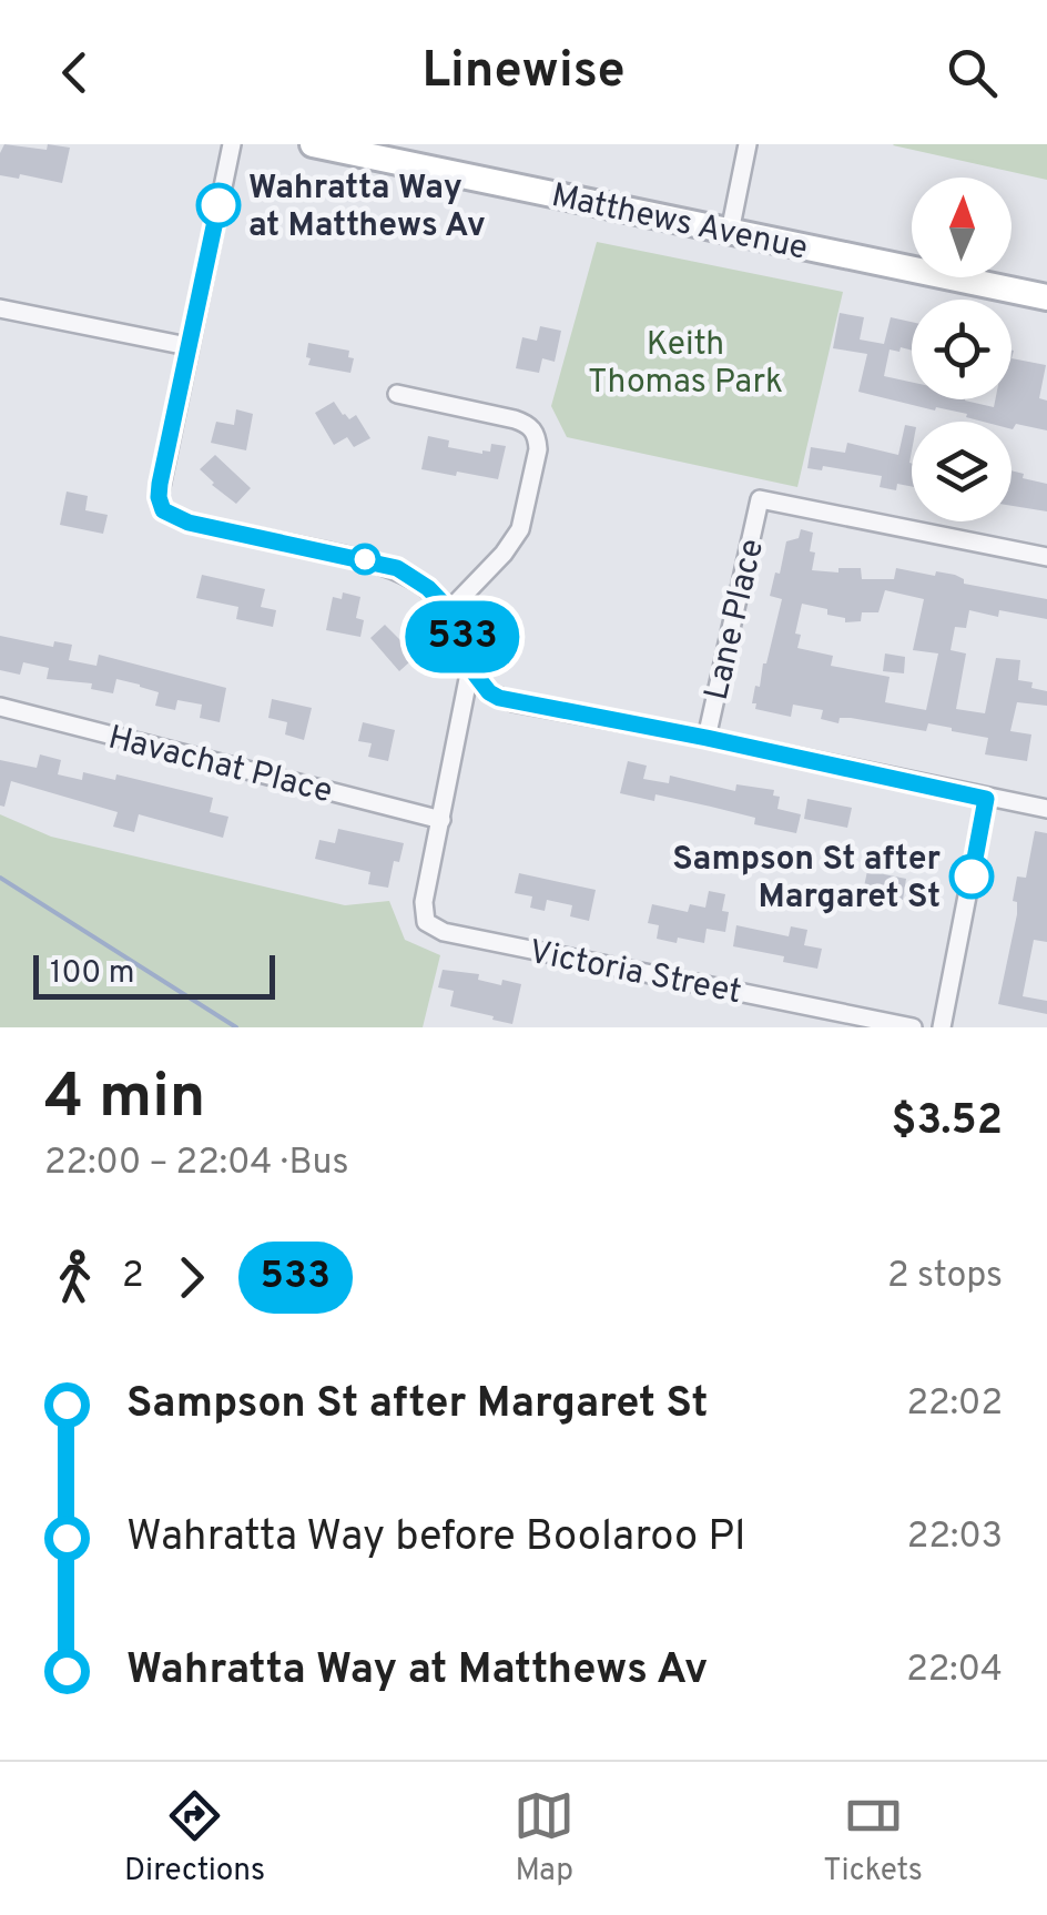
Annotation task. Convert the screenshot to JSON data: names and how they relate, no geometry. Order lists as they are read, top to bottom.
{
  "streets": {
    "street": [
      "Matthews Avenue",
      "Lane Place",
      "Havachat Place",
      "Victoria Street"
    ]
  },
  "crossings": [
    ["Havachat Place", "Victoria Street"]
  ],
  "parks": ["Keith Thomas Park"],
  "places": ["Wahratta Way at Matthews Av", "Sampson St after Margaret St"],
  "lines": ["bus line 533"],
  "scale_bar": "100 m",
  "north": "top",
  "page": {
    "header": "Linewise",
    "on_map": "533",
    "scale": "100 m",
    "heading": ["4 min", "22:00 – 22:04 · Bus", "$3.52"],
    "legs": ["2", "533", "2 stops"],
    "list": [
      {
        "name": "Sampson St after Margaret St",
        "value": "22:02"
      },
      {
        "name": "Wahratta Way before Boolaroo Pl",
        "value": "22:03"
      },
      {
        "name": "Wahratta Way at Matthews Av",
        "value": "22:04"
      }
    ],
    "tabs": ["Directions", "Map", "Tickets"]
  }
}
